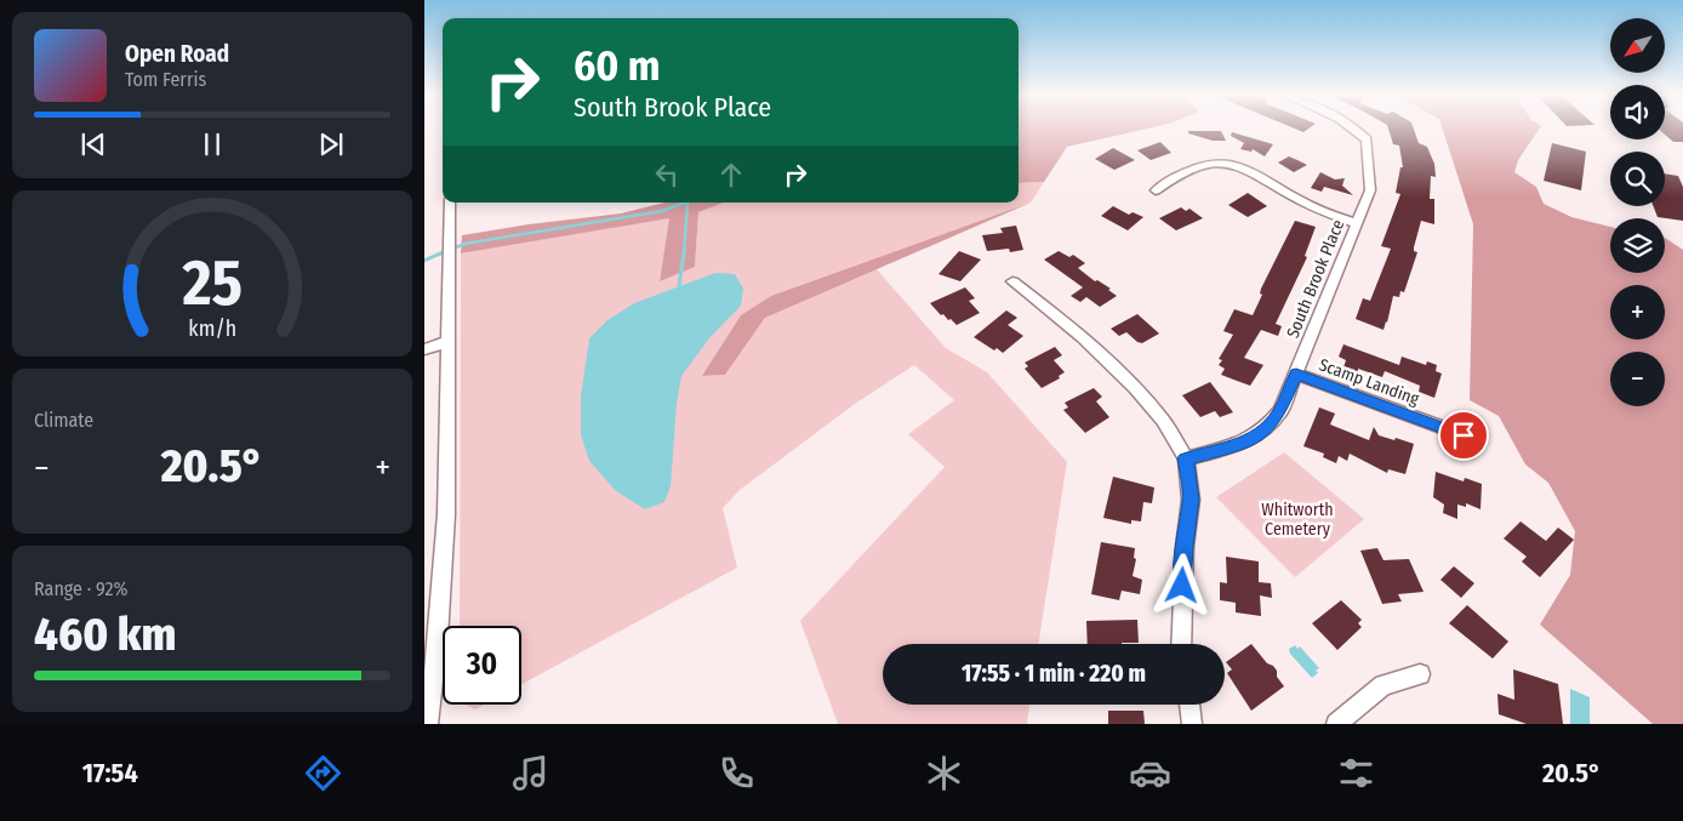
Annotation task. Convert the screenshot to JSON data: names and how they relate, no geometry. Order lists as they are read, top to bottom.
{
  "streets": {
    "street": ["South Brook Place", "Scamp Landing"]
  },
  "crossings": [
    ["South Brook Place", "Scamp Landing"]
  ],
  "parks": ["Whitworth Cemetery"],
  "north": "bottom left",
  "page": {
    "map_buttons": ["+", "−"],
    "turn": ["60 m", "South Brook Place"],
    "song": ["Open Road", "Tom Ferris"],
    "tile": [
      "Climate",
      ["Range · 92%", "460 km"]
    ],
    "heat": ["−", "20.5°", "+"],
    "limit": "30",
    "trip": "17:55 · 1 min · 220 m",
    "tabs": ["17:54", "20.5°"],
    "gauge": ["25", "km/h"]
  }
}
